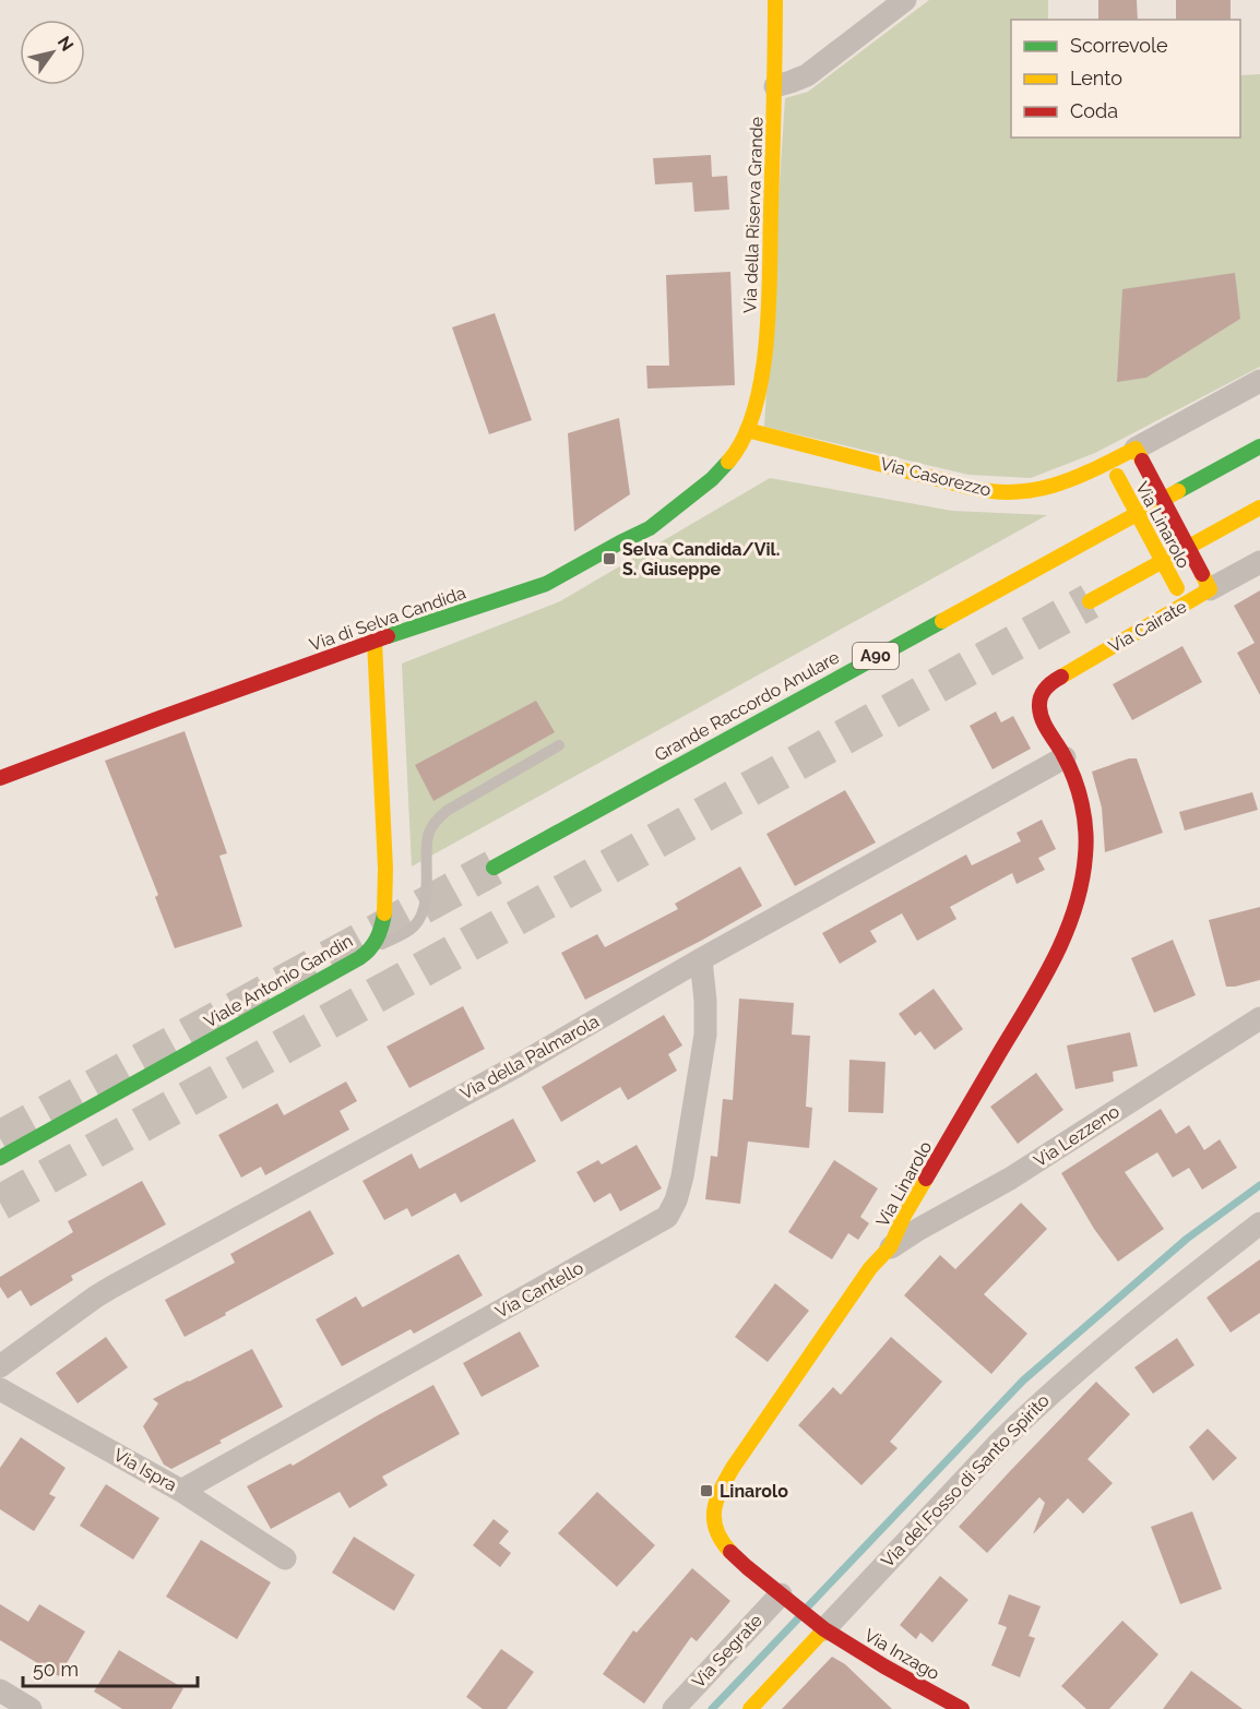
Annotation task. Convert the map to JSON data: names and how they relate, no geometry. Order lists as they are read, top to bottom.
{
  "streets": {
    "main road": [
      "Via della Riserva Grande",
      "Via Casorezzo",
      "Via Linarolo",
      "Via di Selva Candida",
      "Via Cairate",
      "A90",
      "Grande Raccordo Anulare",
      "Viale Antonio Gandin",
      "Via del Fosso di Santo Spirito",
      "Via Inzago"
    ],
    "street": [
      "Via della Palmarola",
      "Via Lezzeno",
      "Via Cantello",
      "Via Ispra",
      "Via Segrate"
    ]
  },
  "crossings": [
    ["Via della Riserva Grande", "Via Casorezzo"],
    ["Via della Riserva Grande", "Via di Selva Candida"],
    ["Via Casorezzo", "Via Linarolo"],
    ["Via Casorezzo", "Via di Selva Candida"],
    ["Via Linarolo", "Via Cairate"],
    ["Via Linarolo", "Via della Palmarola"],
    ["Via Linarolo", "Via Lezzeno"],
    ["Via Linarolo", "Via del Fosso di Santo Spirito"],
    ["Via Linarolo", "Via Segrate"],
    ["Via Linarolo", "Via Inzago"],
    ["Via di Selva Candida", "Viale Antonio Gandin"],
    ["Via della Palmarola", "Via Cantello"],
    ["Via Cantello", "Via Ispra"],
    ["Via del Fosso di Santo Spirito", "Via Inzago"]
  ],
  "places": {
    "transit": ["Selva Candida/Vil. S. Giuseppe", "Linarolo"]
  },
  "legend": ["Scorrevole", "Lento", "Coda"],
  "scale_bar": "50 m",
  "north": "top right"
}
